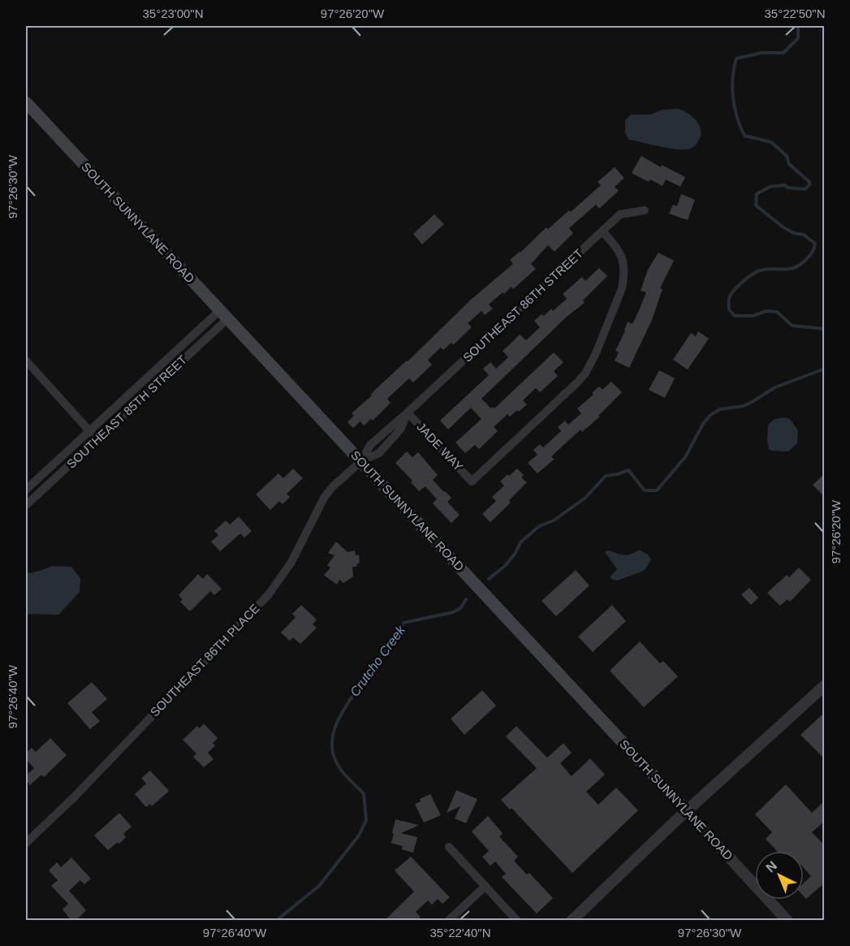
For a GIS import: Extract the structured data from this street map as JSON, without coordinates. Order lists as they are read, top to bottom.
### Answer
{
  "streets": {
    "main road": ["SOUTH SUNNYLANE ROAD"],
    "street": [
      "SOUTHEAST 86TH STREET",
      "SOUTHEAST 85TH STREET",
      "JADE WAY",
      "SOUTHEAST 86TH PLACE"
    ]
  },
  "crossings": [
    ["SOUTH SUNNYLANE ROAD", "SOUTHEAST 86TH STREET"],
    ["SOUTH SUNNYLANE ROAD", "SOUTHEAST 85TH STREET"],
    ["SOUTH SUNNYLANE ROAD", "SOUTHEAST 86TH PLACE"],
    ["SOUTHEAST 86TH STREET", "JADE WAY"],
    ["SOUTHEAST 86TH STREET", "SOUTHEAST 86TH PLACE"]
  ],
  "water": ["Crutcho Creek"],
  "north": "top left",
  "coordinates": [
    "35°23'00\"N",
    "97°26'20\"W",
    "35°22'50\"N",
    "97°26'30\"W",
    "97°26'40\"W",
    "35°22'40\"N"
  ]
}
